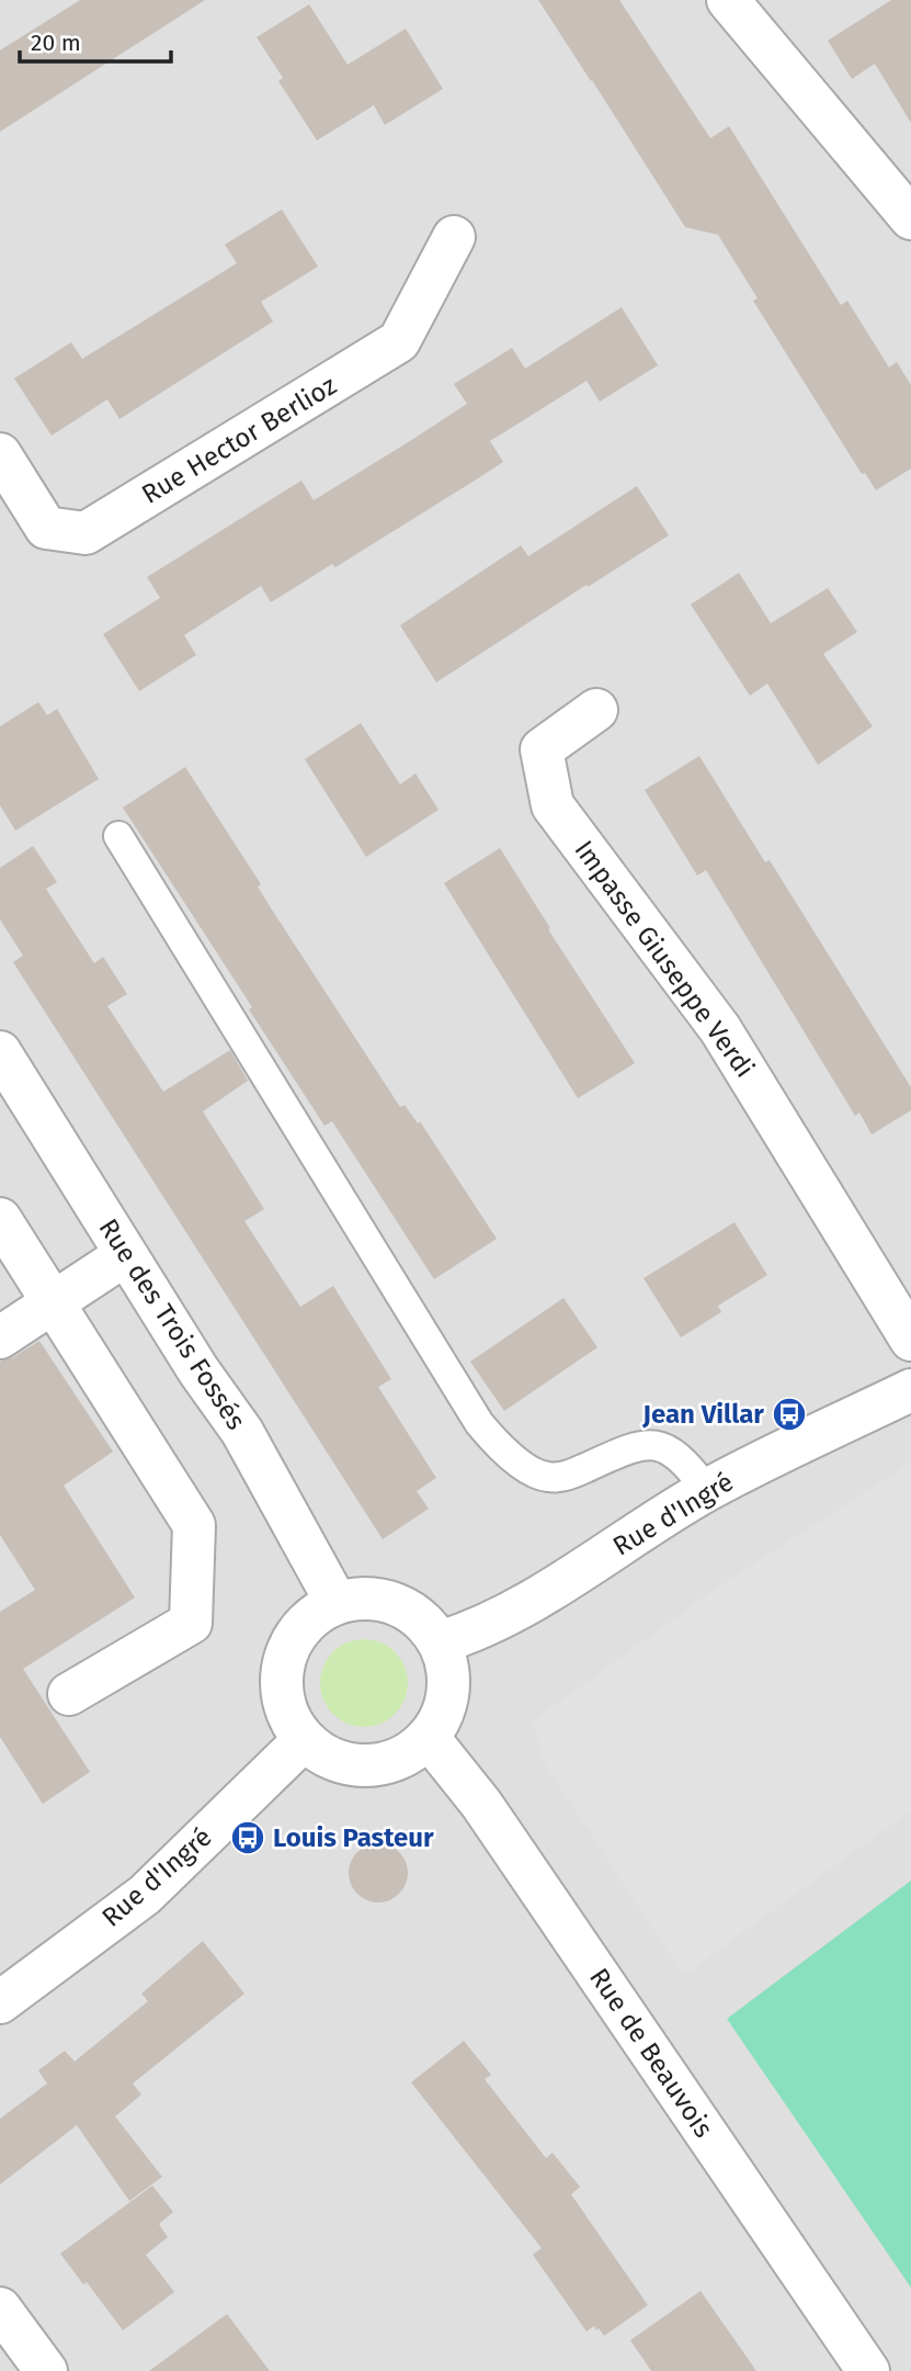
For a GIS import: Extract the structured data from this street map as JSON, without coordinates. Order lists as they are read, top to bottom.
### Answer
{
  "streets": {
    "street": [
      "Rue Hector Berlioz",
      "Impasse Giuseppe Verdi",
      "Rue des Trois Fossés",
      "Rue d'Ingré",
      "Rue de Beauvois"
    ]
  },
  "crossings": [
    ["Rue des Trois Fossés", "Rue d'Ingré"],
    ["Rue des Trois Fossés", "Rue de Beauvois"],
    ["Rue d'Ingré", "Rue de Beauvois"]
  ],
  "places": {
    "bus stop": ["Jean Villar", "Louis Pasteur"]
  },
  "scale_bar": "20 m"
}
